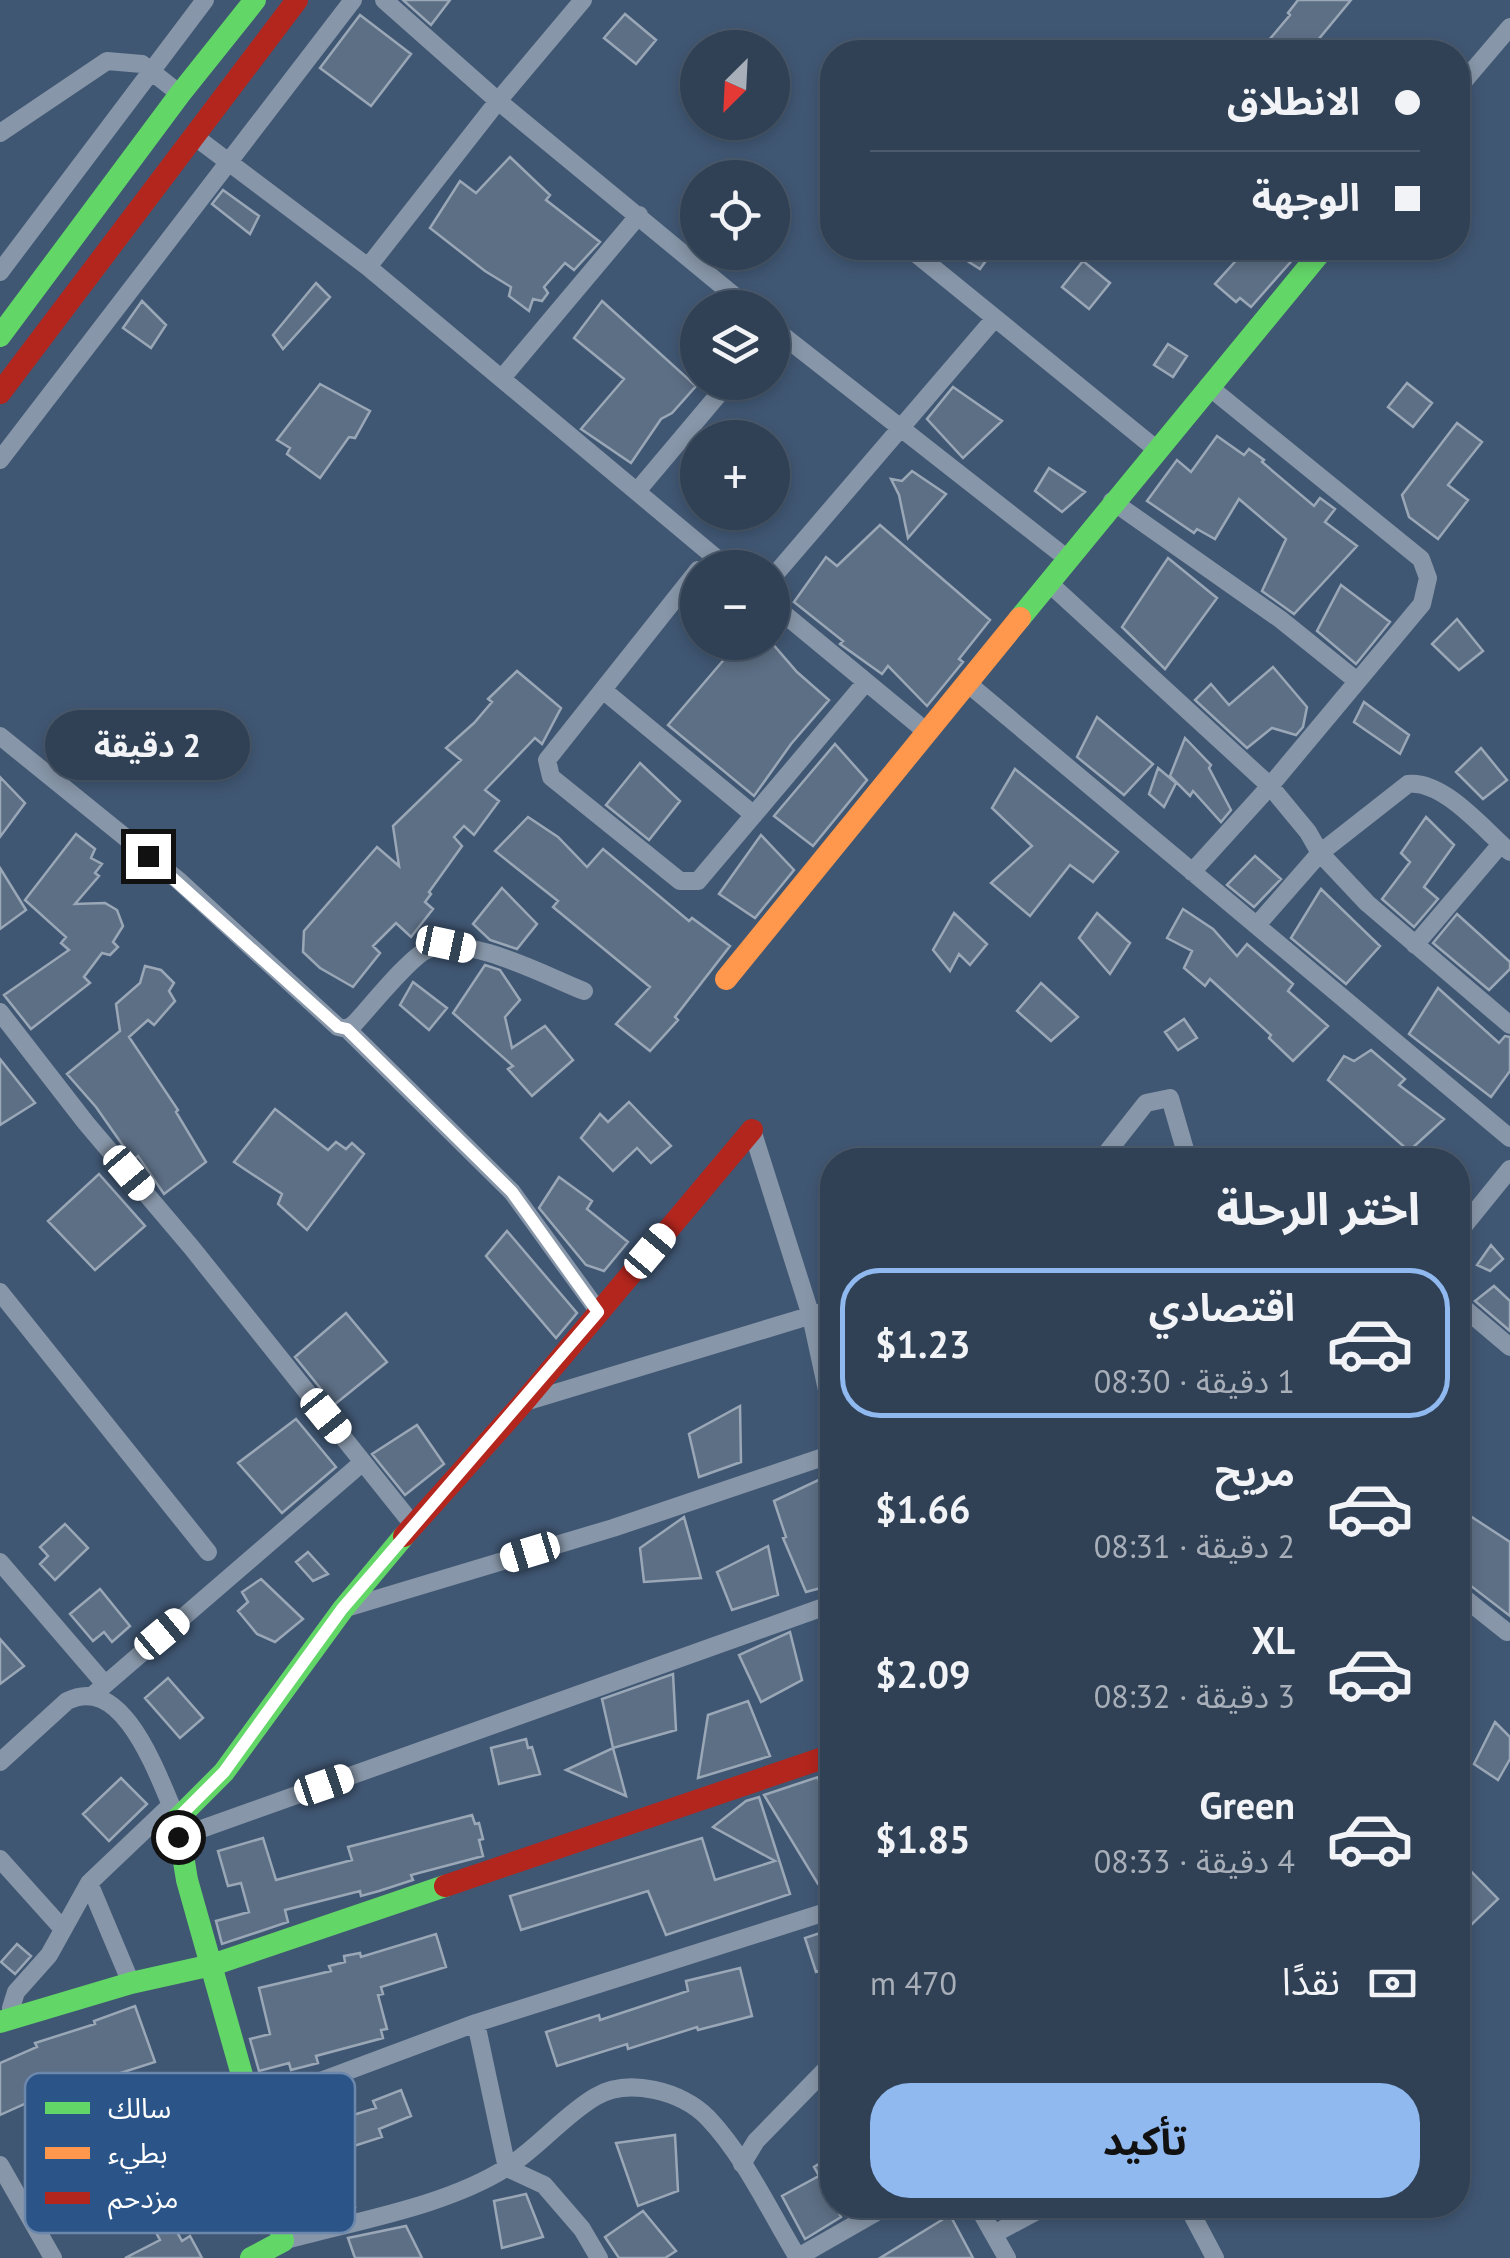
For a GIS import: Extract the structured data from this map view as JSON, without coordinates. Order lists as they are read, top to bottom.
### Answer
{
  "legend": ["سالك", "بطيء", "مزدحم"],
  "north": "bottom left",
  "page": {
    "map_buttons": ["+", "−"],
    "banner": ["الانطلاق", "الوجهة"],
    "bubble": "2 دقيقة",
    "heading": "اختر الرحلة",
    "list": [
      {
        "name": "اقتصادي",
        "note": "1 دقيقة · 08:30",
        "value": "$1.23"
      },
      {
        "name": "مريح",
        "note": "2 دقيقة · 08:31",
        "value": "$1.66"
      },
      {
        "name": "XL",
        "note": "3 دقيقة · 08:32",
        "value": "$2.09"
      },
      {
        "name": "Green",
        "note": "4 دقيقة · 08:33",
        "value": "$1.85"
      }
    ],
    "pay": ["نقدًا", "470 m"],
    "buttons": "تأكيد"
  }
}
